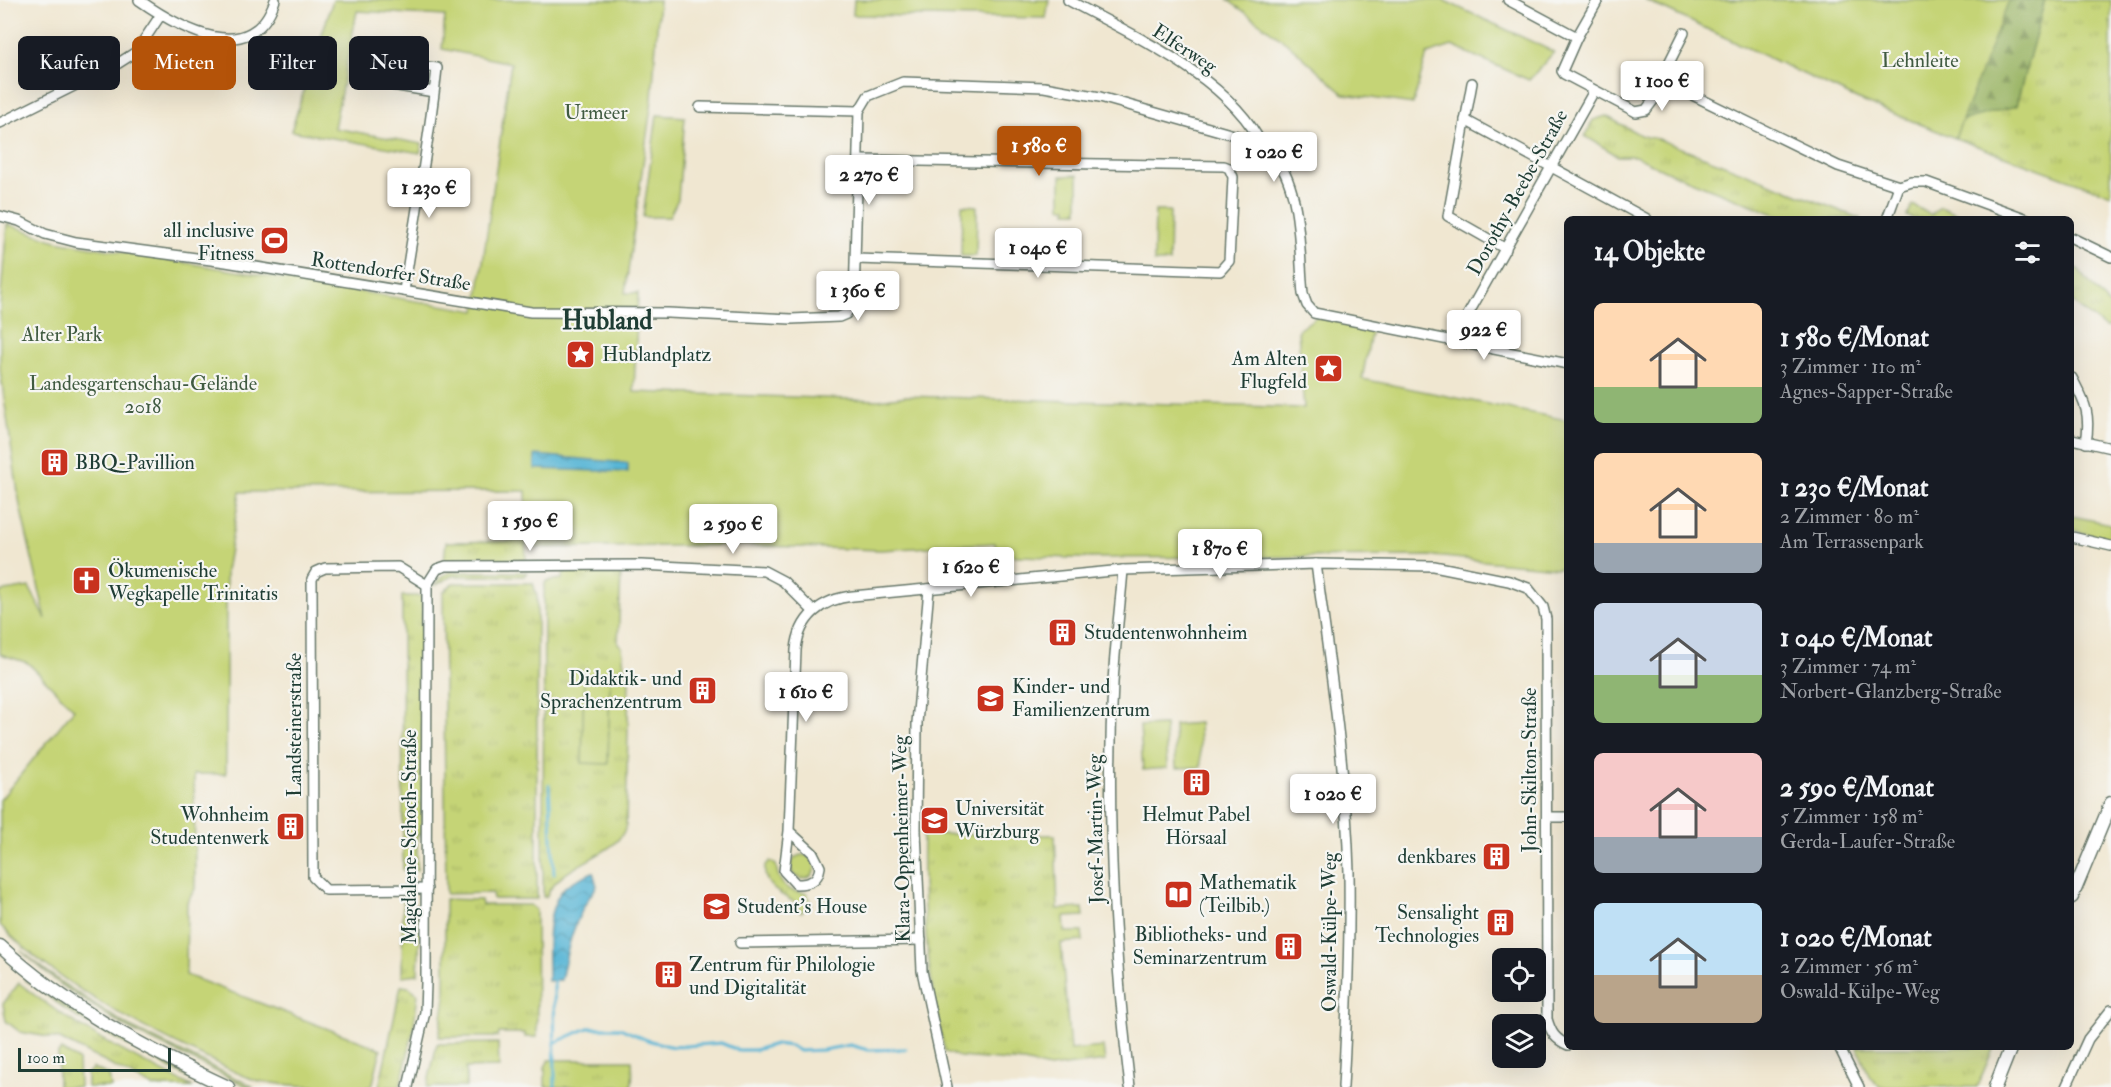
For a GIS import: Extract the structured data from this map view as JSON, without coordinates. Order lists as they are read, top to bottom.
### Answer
{
  "streets": {
    "street": [
      "Elferweg",
      "Dorothy-Beebe-Straße",
      "Rottendorfer Straße",
      "Landsteinerstraße",
      "John-Skilton-Straße",
      "Josef-Martin-Weg",
      "Magdalene-Schoch-Straße",
      "Klara-Oppenheimer-Weg",
      "Oswald-Külpe-Weg"
    ]
  },
  "crossings": [
    ["Landsteinerstraße", "Magdalene-Schoch-Straße"],
    ["John-Skilton-Straße", "Josef-Martin-Weg"],
    ["John-Skilton-Straße", "Klara-Oppenheimer-Weg"],
    ["John-Skilton-Straße", "Oswald-Külpe-Weg"]
  ],
  "districts": ["Hubland"],
  "parks": [
    "Lehnleite",
    "Urmeer",
    "Alter Park",
    "Landesgartenschau-Gelände 2018"
  ],
  "places": {
    "sports": ["all inclusive Fitness"],
    "place": ["Hublandplatz", "Am Alten Flugfeld"],
    "building": [
      "BBQ-Pavillion",
      "Studentenwohnheim",
      "Didaktik- und Sprachenzentrum",
      "Helmut Pabel Hörsaal",
      "Wohnheim Studentenwerk",
      "denkbares",
      "Sensalight Technologies",
      "Bibliotheks- und Seminarzentrum",
      "Zentrum für Philologie und Digitalität"
    ],
    "church": ["Ökumenische Wegkapelle Trinitatis"],
    "school or university": ["Kinder- und Familienzentrum", "Universität Würzburg", "Student's House"],
    "library": ["Mathematik (Teilbib.)"]
  },
  "scale_bar": "100 m",
  "page": {
    "chip": [
      "Kaufen",
      "Mieten",
      "Filter",
      "Neu"
    ],
    "price": [
      "1 100 €",
      "1 580 €",
      "1 020 €",
      "2 270 €",
      "1 230 €",
      "1 040 €",
      "1 360 €",
      "922 €",
      "1 590 €",
      "2 590 €",
      "1 870 €",
      "1 620 €",
      "1 610 €",
      "1 020 €"
    ],
    "heading": "14 Objekte",
    "list": [
      {
        "name": "1 580 €/Monat",
        "note": "3 Zimmer · 110 m² · Agnes-Sapper-Straße"
      },
      {
        "name": "1 230 €/Monat",
        "note": "2 Zimmer · 80 m² · Am Terrassenpark"
      },
      {
        "name": "1 040 €/Monat",
        "note": "3 Zimmer · 74 m² · Norbert-Glanzberg-Straße"
      },
      {
        "name": "2 590 €/Monat",
        "note": "5 Zimmer · 158 m² · Gerda-Laufer-Straße"
      },
      {
        "name": "1 020 €/Monat",
        "note": "2 Zimmer · 56 m² · Oswald-Külpe-Weg"
      }
    ],
    "scale": "100 m"
  }
}
